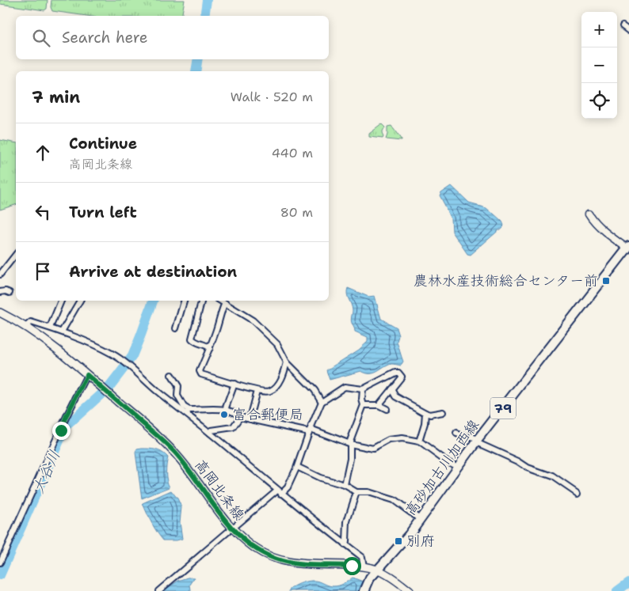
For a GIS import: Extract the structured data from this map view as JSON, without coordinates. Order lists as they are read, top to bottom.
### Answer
{
  "streets": {
    "main road": ["79", "高砂加古川加西線", "高岡北条線"]
  },
  "crossings": [
    ["高砂加古川加西線", "高岡北条線"]
  ],
  "water": ["大谷川"],
  "places": {
    "transit": ["農林水産技術総合センター前", "別府"],
    "other": ["富合郵便局"]
  },
  "page": {
    "map_buttons": ["+", "−"],
    "search": "Search here",
    "heading": ["7 min", "Walk · 520 m"],
    "list": [
      ["Continue", "高岡北条線", "440 m"],
      ["Turn left", "80 m"],
      "Arrive at destination"
    ]
  }
}
